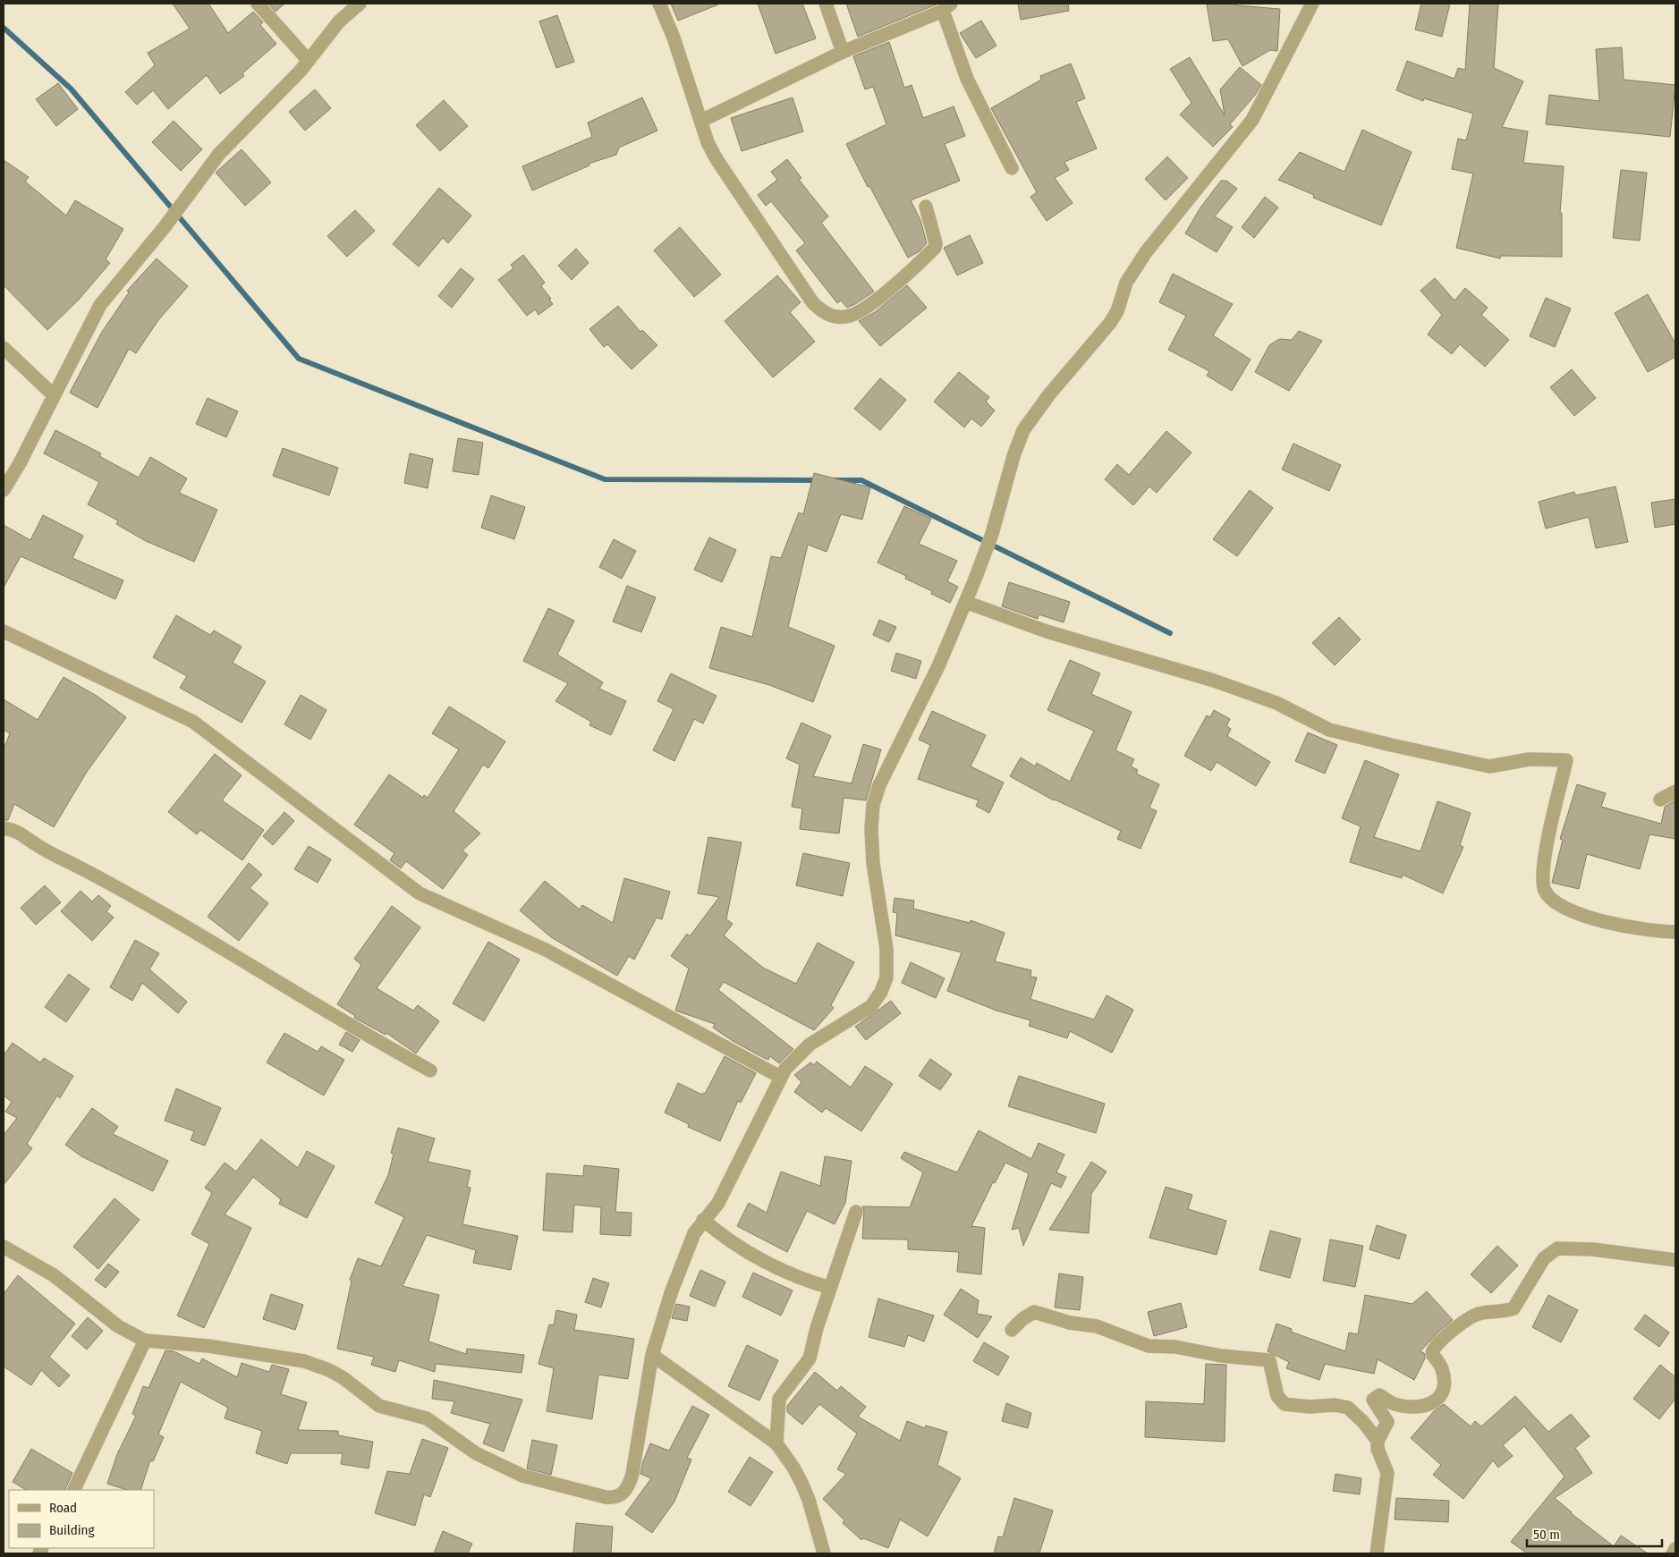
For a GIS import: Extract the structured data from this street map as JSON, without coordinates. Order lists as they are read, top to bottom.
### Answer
{
  "legend": ["Road", "Building"],
  "scale_bar": "50 m"
}
